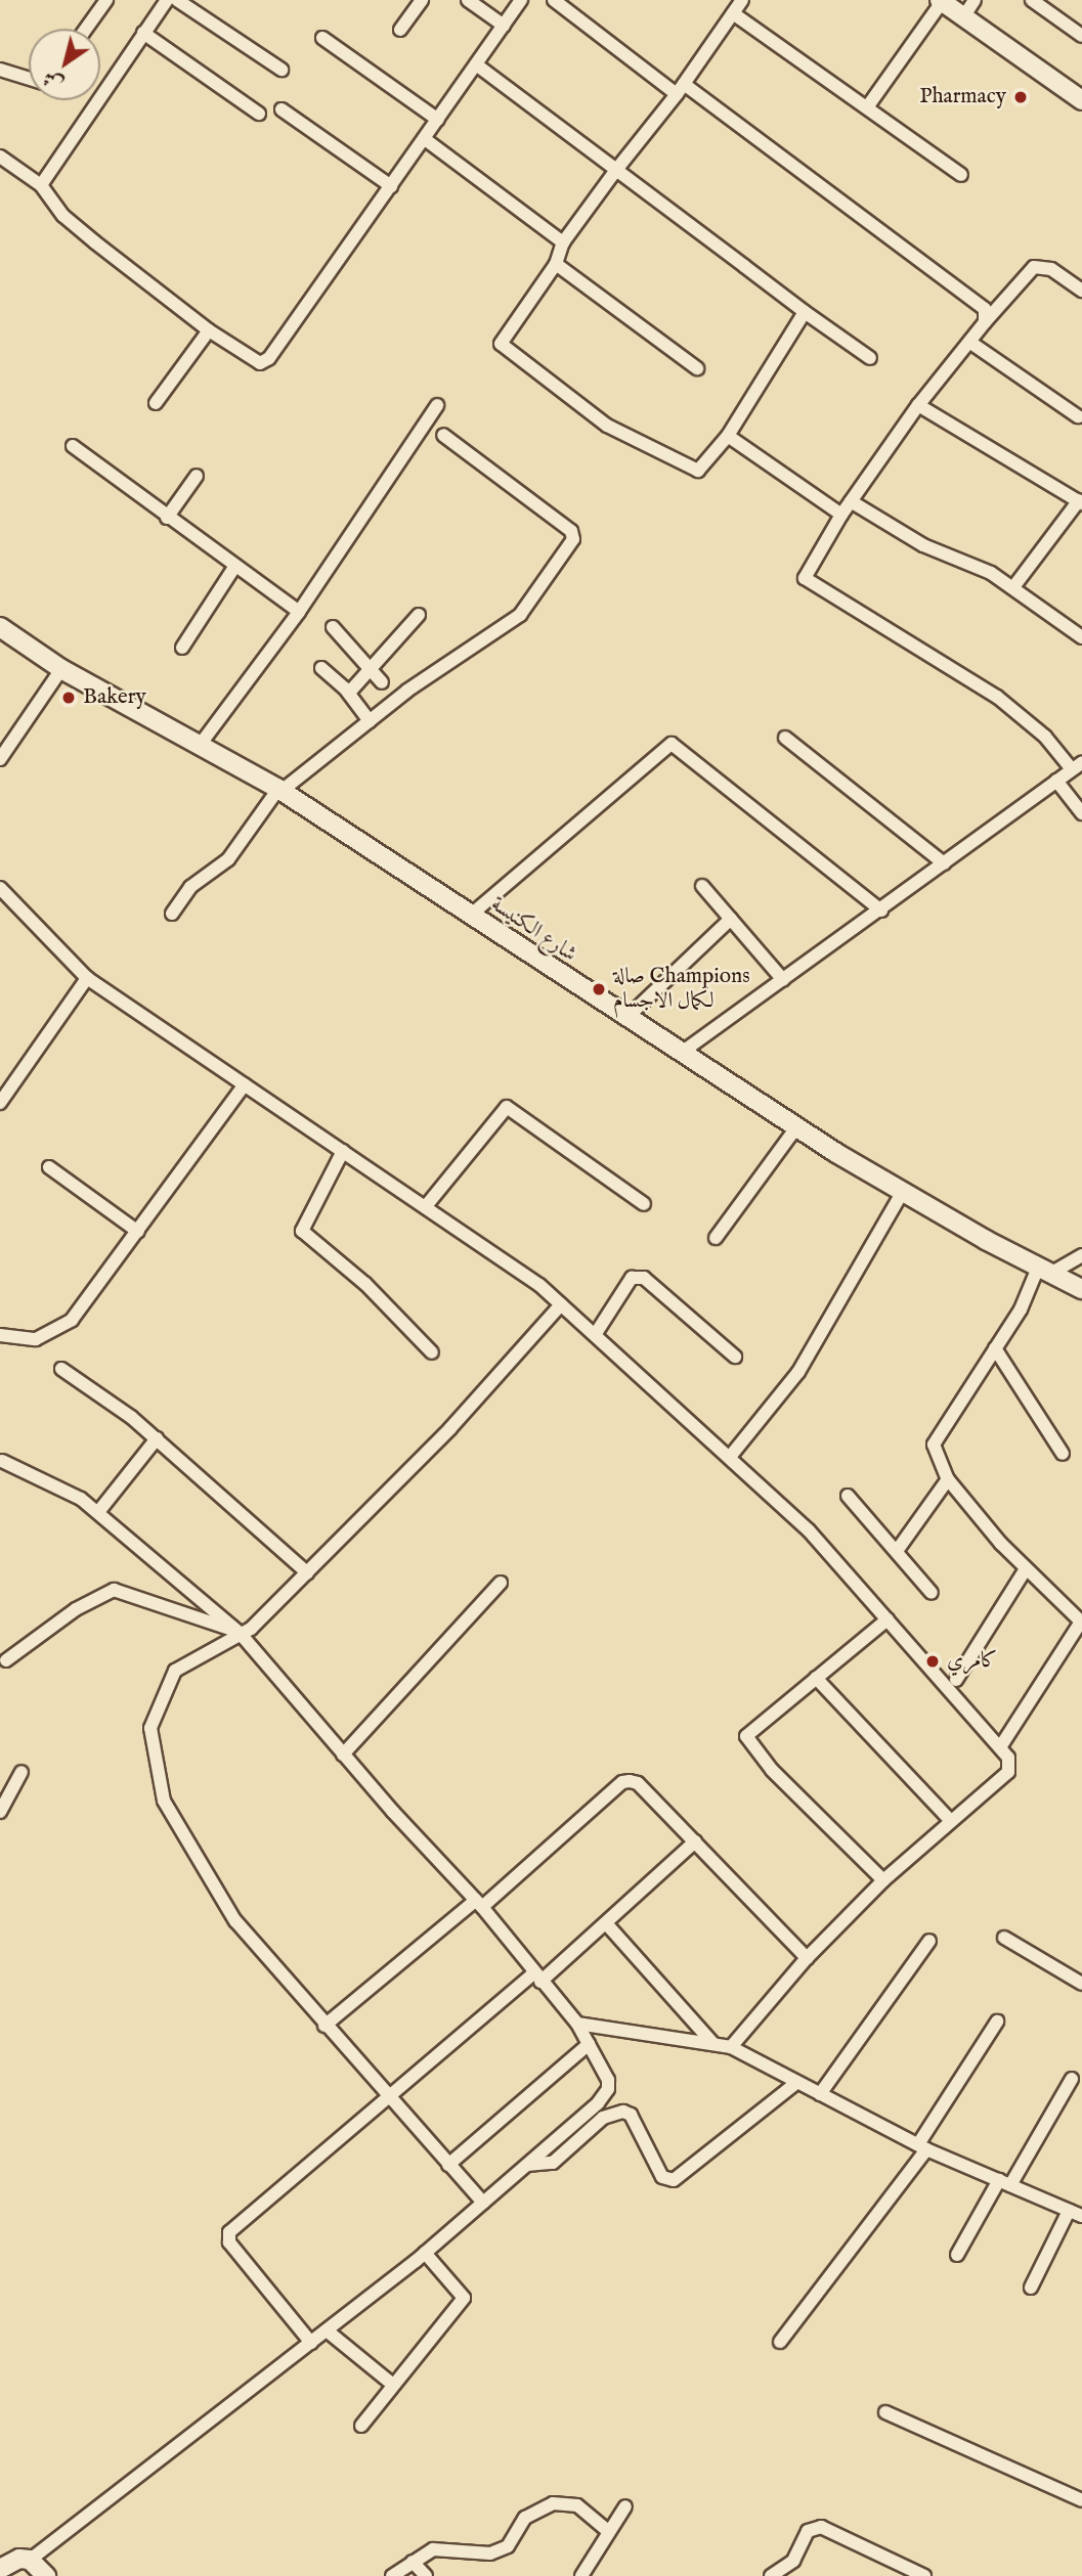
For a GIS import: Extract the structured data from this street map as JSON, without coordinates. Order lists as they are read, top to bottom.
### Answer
{
  "streets": {
    "main road": ["شارع الكنيسة"]
  },
  "places": [
    "Pharmacy",
    "Bakery",
    "صالة Champions لكمال الاجسام",
    "كامري"
  ],
  "north": "bottom left"
}
